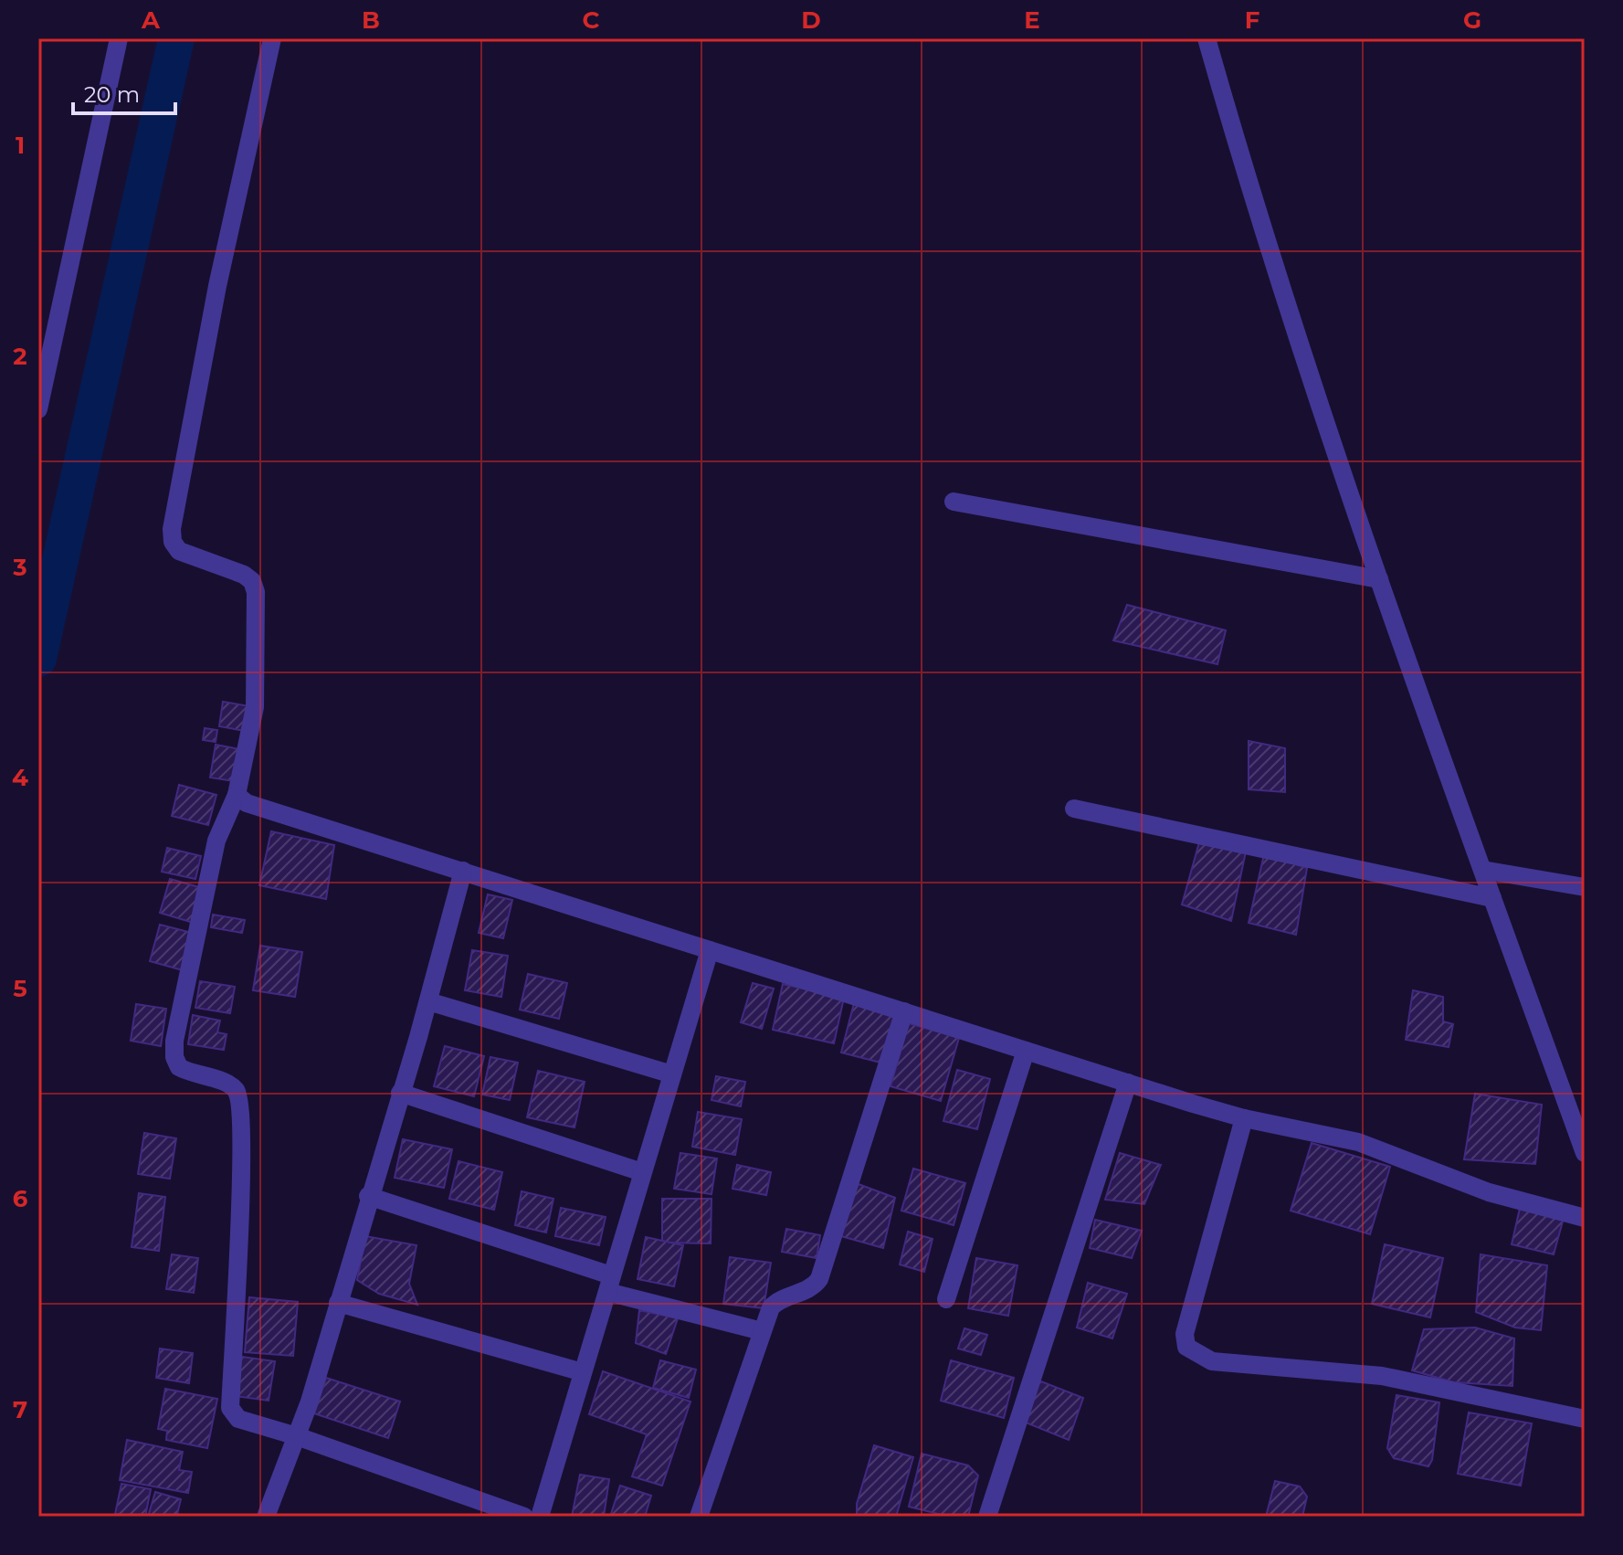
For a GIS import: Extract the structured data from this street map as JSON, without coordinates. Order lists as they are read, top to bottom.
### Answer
{
  "scale_bar": "20 m",
  "grid": {
    "columns": [
      "A",
      "B",
      "C",
      "D",
      "E",
      "F",
      "G"
    ],
    "rows": [
      "1",
      "2",
      "3",
      "4",
      "5",
      "6",
      "7"
    ]
  }
}
